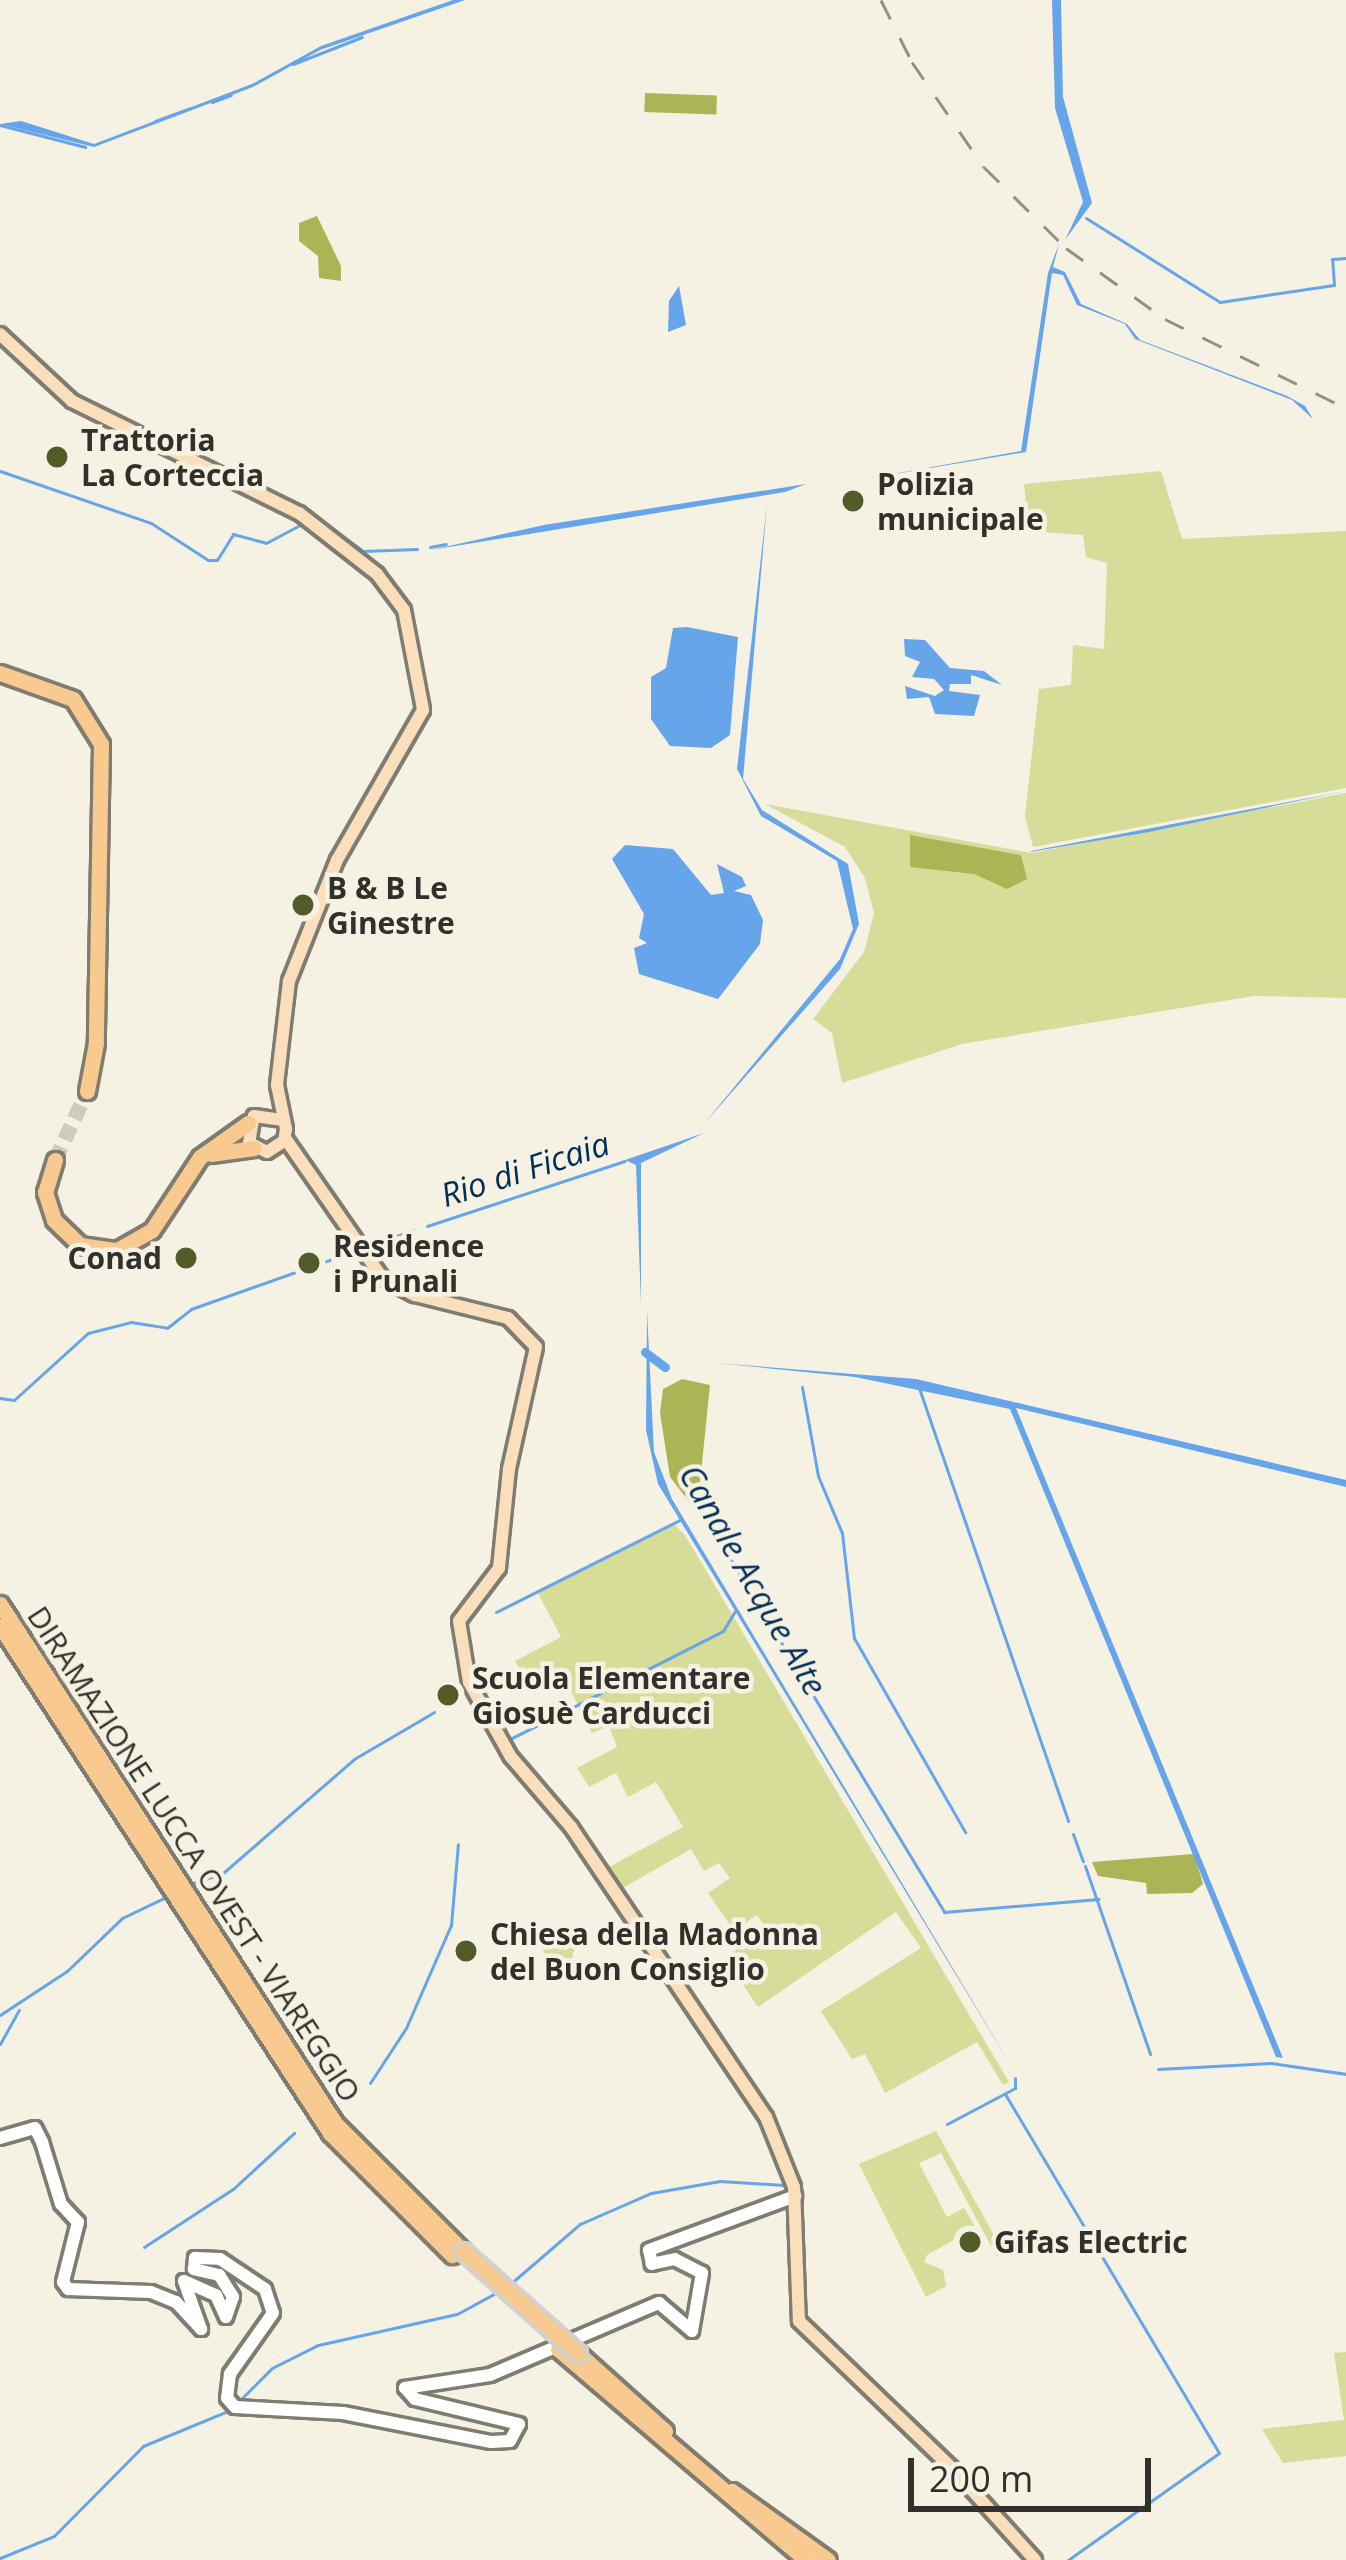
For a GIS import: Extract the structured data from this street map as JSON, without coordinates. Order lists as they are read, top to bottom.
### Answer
{
  "streets": {
    "highway": ["DIRAMAZIONE LUCCA OVEST - VIAREGGIO"]
  },
  "water": ["Rio di Ficaia", "Canale Acque Alte"],
  "places": [
    "Trattoria La Corteccia",
    "Polizia municipale",
    "B & B Le Ginestre",
    "Conad",
    "Residence i Prunali",
    "Scuola Elementare Giosuè Carducci",
    "Chiesa della Madonna del Buon Consiglio",
    "Gifas Electric"
  ],
  "scale_bar": "200 m"
}
